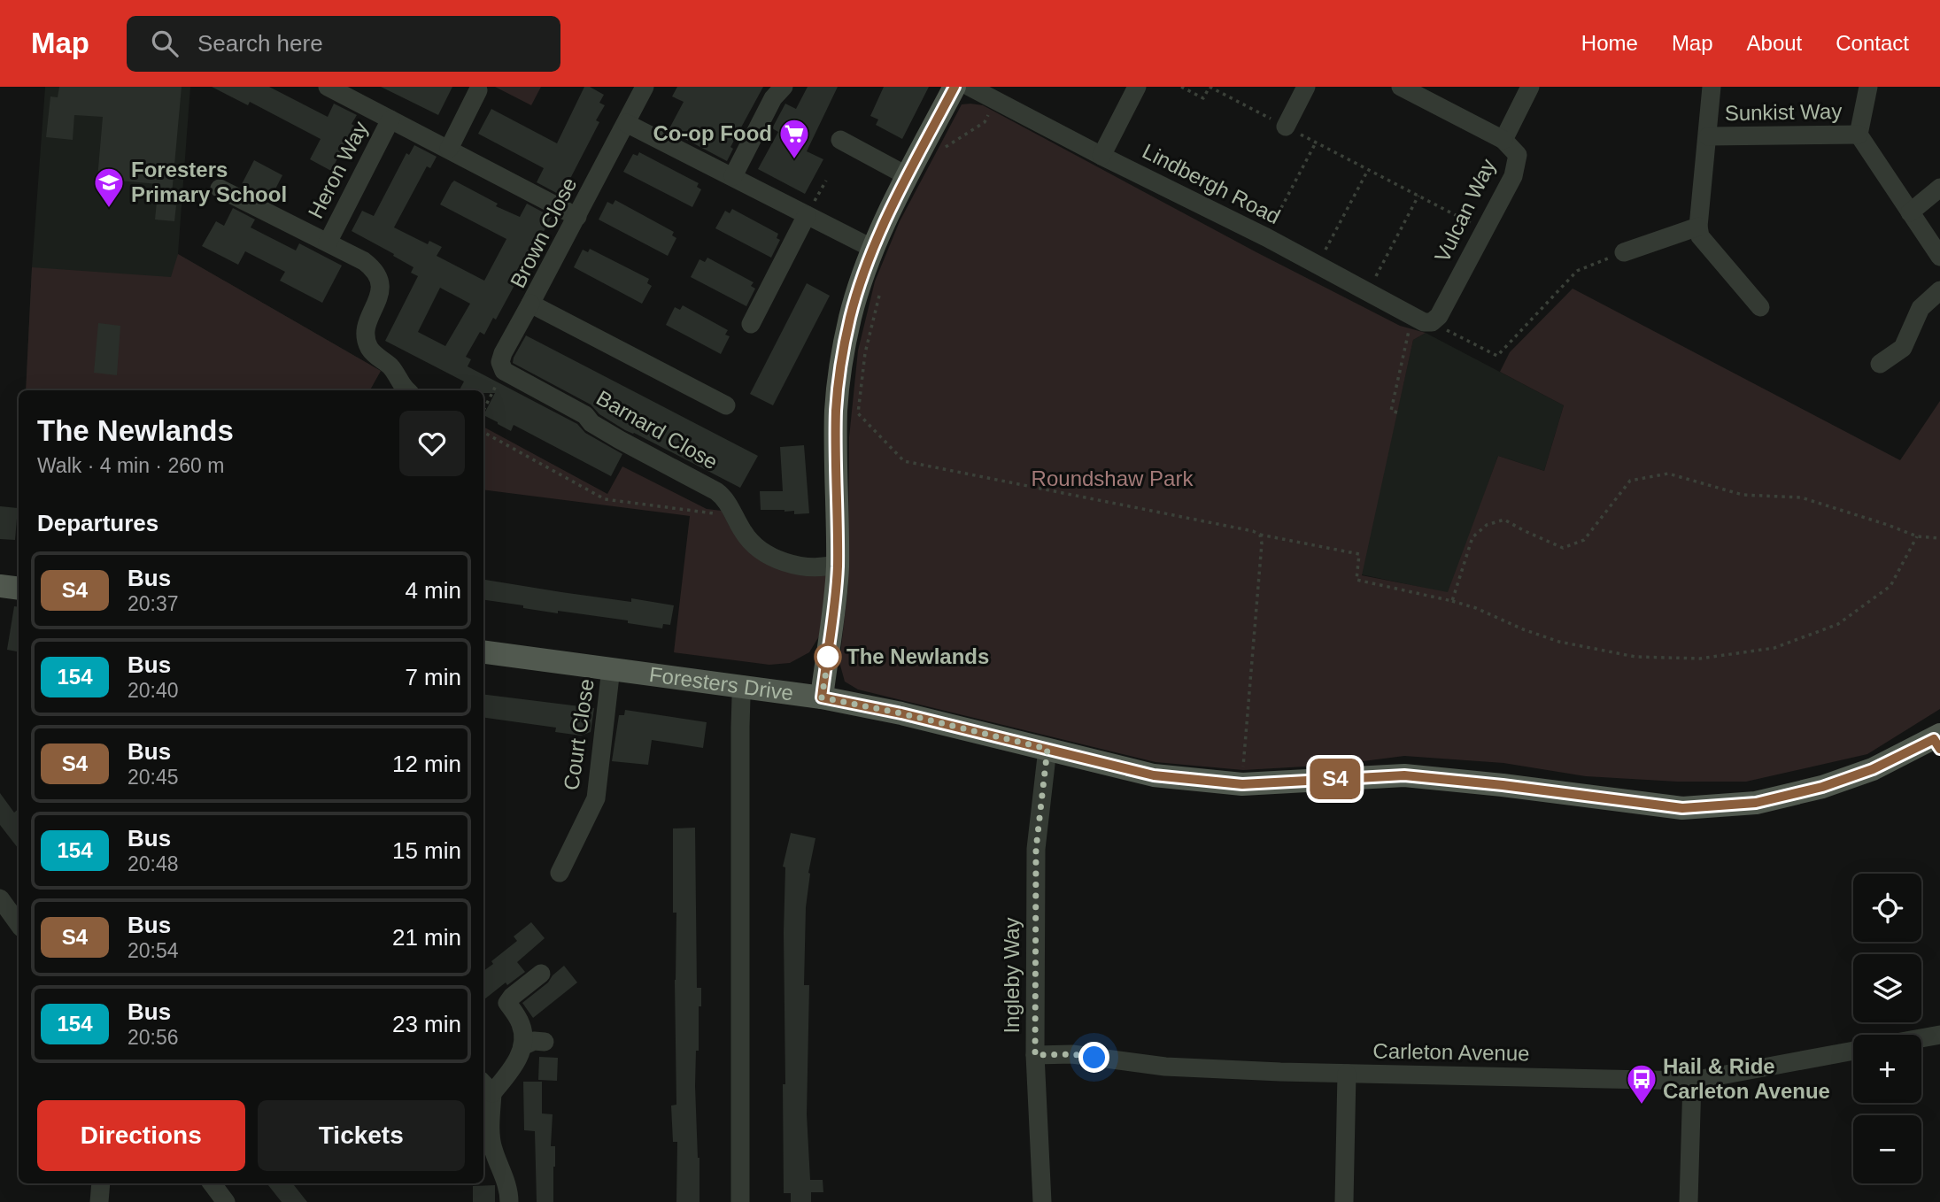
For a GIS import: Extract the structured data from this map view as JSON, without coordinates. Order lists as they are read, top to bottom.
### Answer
{
  "streets": {
    "main road": ["Foresters Drive"],
    "street": [
      "Sunkist Way",
      "Heron Way",
      "Lindbergh Road",
      "Vulcan Way",
      "Brown Close",
      "Barnard Close",
      "Court Close",
      "Ingleby Way",
      "Carleton Avenue"
    ]
  },
  "crossings": [
    ["Lindbergh Road", "Vulcan Way"],
    ["Foresters Drive", "Court Close"],
    ["Foresters Drive", "Ingleby Way"],
    ["Ingleby Way", "Carleton Avenue"]
  ],
  "parks": ["Roundshaw Park"],
  "places": {
    "supermarket": ["Co-op Food"],
    "school or university": ["Foresters Primary School"],
    "other": ["The Newlands"],
    "bus stop": ["Hail & Ride Carleton Avenue"]
  },
  "lines": ["bus line S4"],
  "page": {
    "header": "Map",
    "search": "Search here",
    "nav": [
      "Home",
      "Map",
      "About",
      "Contact"
    ],
    "on_map": "S4",
    "heading": [
      ["The Newlands", "Walk · 4 min · 260 m"],
      "Departures"
    ],
    "list": [
      {
        "mark": "S4",
        "name": "Bus",
        "note": "20:37",
        "value": "4 min"
      },
      {
        "mark": "154",
        "name": "Bus",
        "note": "20:40",
        "value": "7 min"
      },
      {
        "mark": "S4",
        "name": "Bus",
        "note": "20:45",
        "value": "12 min"
      },
      {
        "mark": "154",
        "name": "Bus",
        "note": "20:48",
        "value": "15 min"
      },
      {
        "mark": "S4",
        "name": "Bus",
        "note": "20:54",
        "value": "21 min"
      },
      {
        "mark": "154",
        "name": "Bus",
        "note": "20:56",
        "value": "23 min"
      }
    ],
    "map_buttons": ["+", "−"],
    "buttons": ["Directions", "Tickets"]
  }
}
